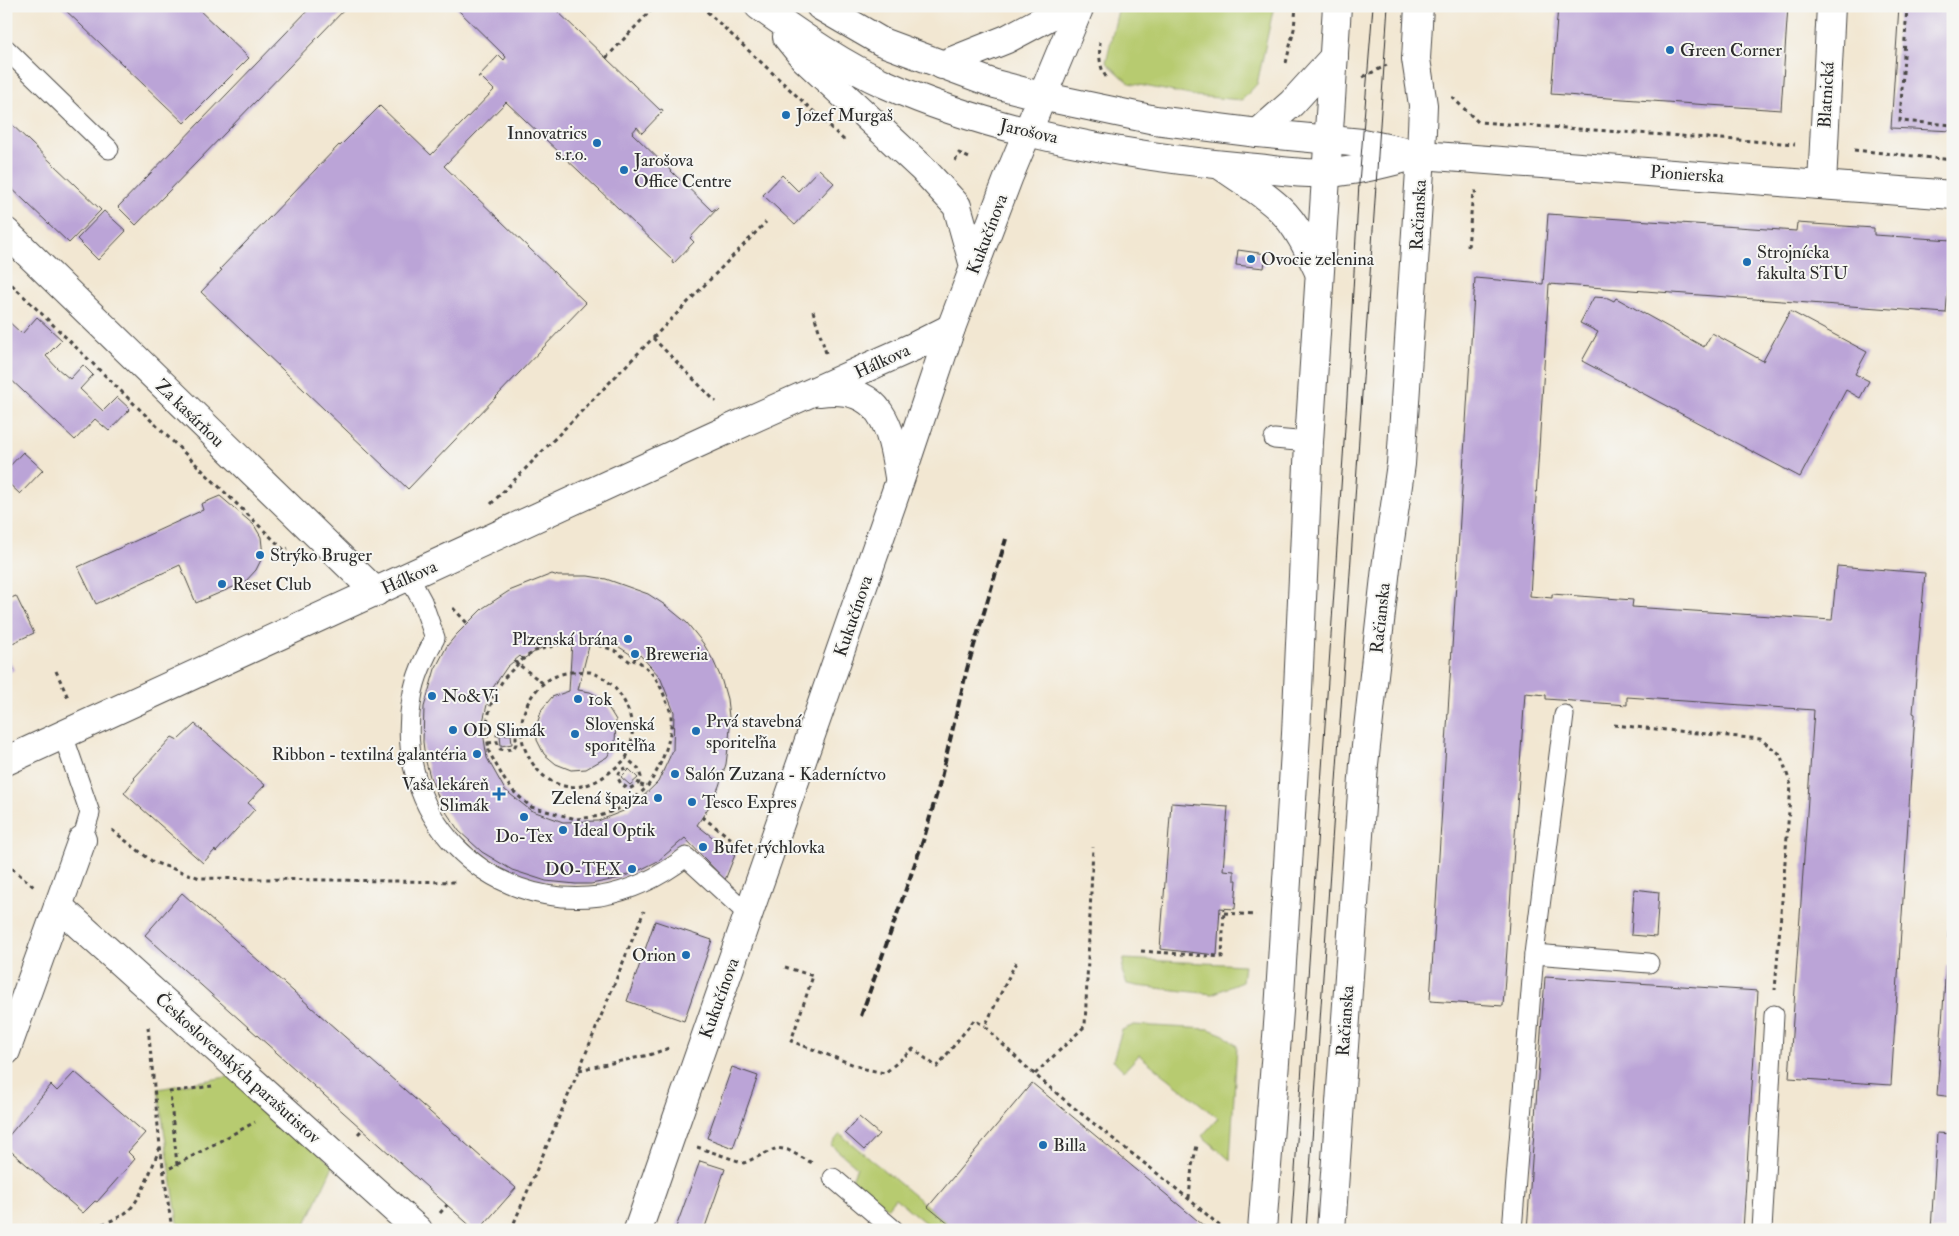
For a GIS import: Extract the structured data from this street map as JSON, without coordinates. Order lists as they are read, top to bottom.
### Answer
{
  "streets": {
    "street": [
      "Blatnická",
      "Jarošova",
      "Pionierska",
      "Račianska",
      "Kukučínova",
      "Hálkova",
      "Za kasárňou",
      "Československých parašutistov"
    ]
  },
  "crossings": [
    ["Blatnická", "Pionierska"],
    ["Jarošova", "Pionierska"],
    ["Jarošova", "Račianska"],
    ["Jarošova", "Kukučínova"],
    ["Pionierska", "Račianska"],
    ["Kukučínova", "Hálkova"],
    ["Hálkova", "Za kasárňou"]
  ],
  "places": {
    "other": [
      "Green Corner",
      "Jozef Murgaš",
      "Innovatrics s.r.o.",
      "Jarošova Office Centre",
      "Ovocie zelenina",
      "Strojnícka fakulta STU",
      "Strýko Bruger",
      "Reset Club",
      "Plzenská brána",
      "Breweria",
      "No&Vi",
      "10k",
      "OD Slimák",
      "Prvá stavebná sporiteľňa",
      "Slovenská sporiteľňa",
      "Ribbon - textilná galantéria",
      "Salón Zuzana - Kaderníctvo",
      "Zelená špajza",
      "Tesco Expres",
      "Do-Tex",
      "Ideal Optik",
      "Bufet rýchlovka",
      "DO-TEX",
      "Orion",
      "Billa"
    ],
    "health": ["Vaša lekáreň Slimák"]
  }
}
